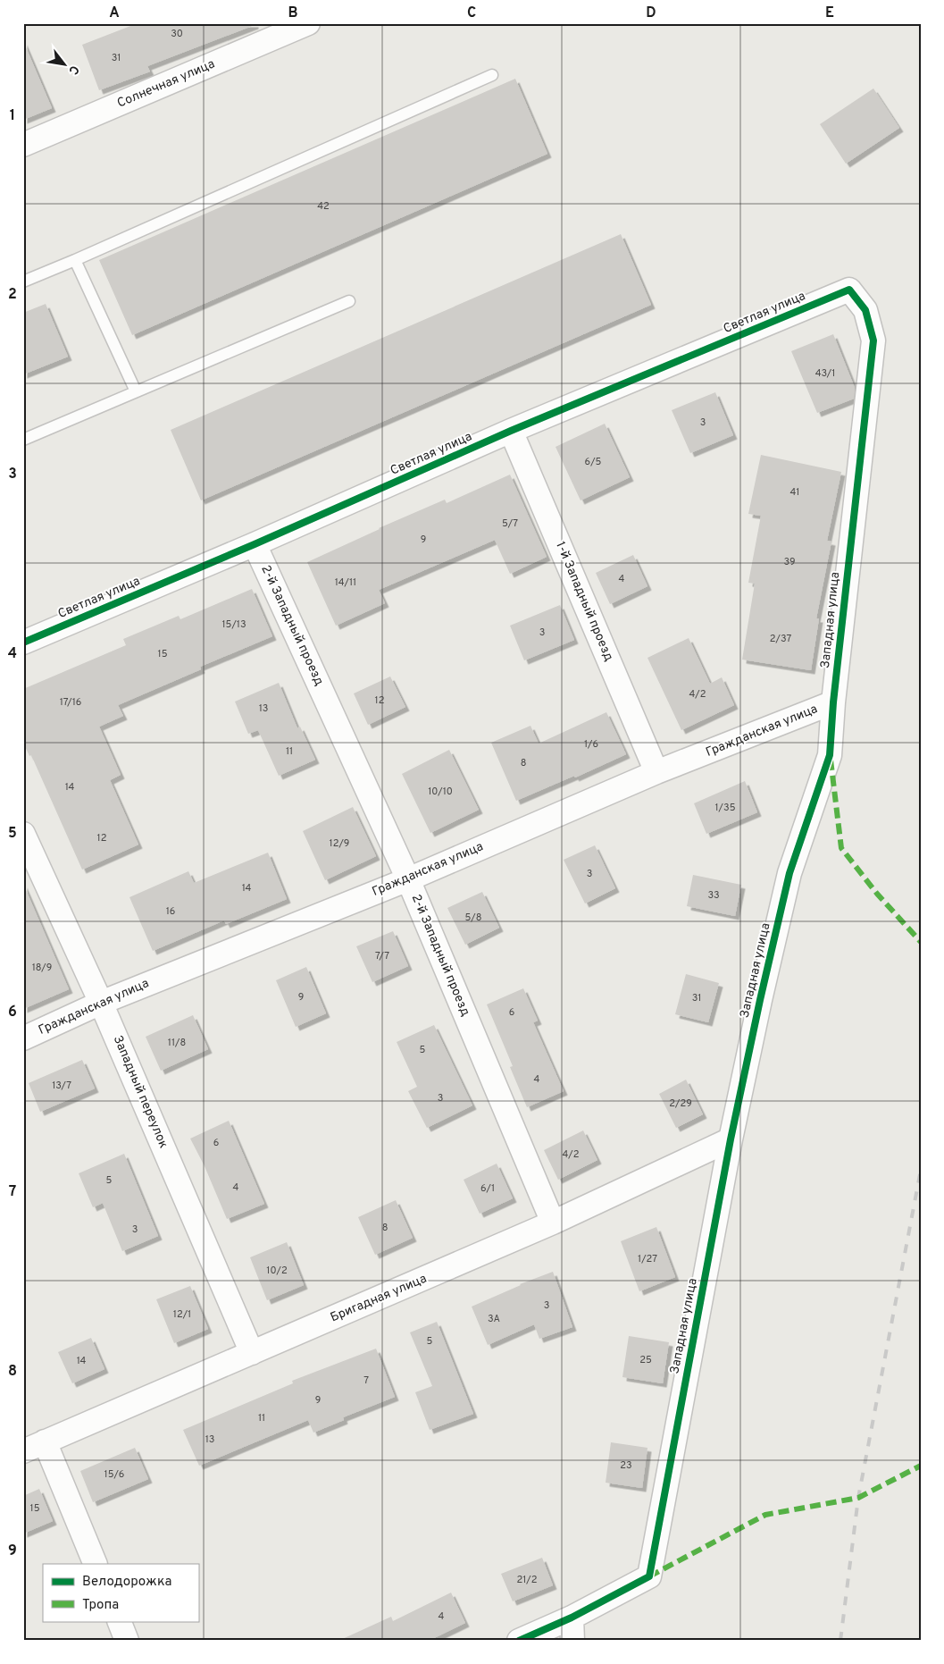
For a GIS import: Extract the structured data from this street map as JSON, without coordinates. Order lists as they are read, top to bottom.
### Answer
{
  "streets": {
    "street": [
      "Солнечная улица",
      "Светлая улица",
      "1-й Западный проезд",
      "Западная улица",
      "2-й Западный проезд",
      "Гражданская улица",
      "Западный переулок",
      "Бригадная улица"
    ]
  },
  "crossings": [
    ["Светлая улица", "1-й Западный проезд"],
    ["Светлая улица", "Западная улица"],
    ["Светлая улица", "2-й Западный проезд"],
    ["1-й Западный проезд", "Гражданская улица"],
    ["Западная улица", "Гражданская улица"],
    ["Западная улица", "Бригадная улица"],
    ["2-й Западный проезд", "Гражданская улица"],
    ["2-й Западный проезд", "Бригадная улица"],
    ["Гражданская улица", "Западный переулок"],
    ["Западный переулок", "Бригадная улица"]
  ],
  "house_numbers": [
    "30",
    "31",
    "42",
    "43/1",
    "3",
    "6/5",
    "41",
    "5/7",
    "9",
    "39",
    "4",
    "14/11",
    "15/13",
    "3",
    "2/37",
    "15",
    "4/2",
    "12",
    "17/16",
    "13",
    "1/6",
    "11",
    "8",
    "14",
    "10/10",
    "1/35",
    "12",
    "12/9",
    "3",
    "14",
    "33",
    "16",
    "5/8",
    "7/7",
    "18/9",
    "9",
    "31",
    "6",
    "11/8",
    "5",
    "4",
    "13/7",
    "3",
    "2/29",
    "6",
    "4/2",
    "5",
    "4",
    "6/1",
    "8",
    "3",
    "1/27",
    "10/2",
    "3",
    "12/1",
    "3А",
    "5",
    "25",
    "14",
    "7",
    "9",
    "11",
    "13",
    "23",
    "15/6",
    "15",
    "21/2",
    "4"
  ],
  "legend": ["Велодорожка", "Тропа"],
  "north": "bottom right",
  "grid": {
    "columns": [
      "A",
      "B",
      "C",
      "D",
      "E"
    ],
    "rows": [
      "1",
      "2",
      "3",
      "4",
      "5",
      "6",
      "7",
      "8",
      "9"
    ]
  }
}
